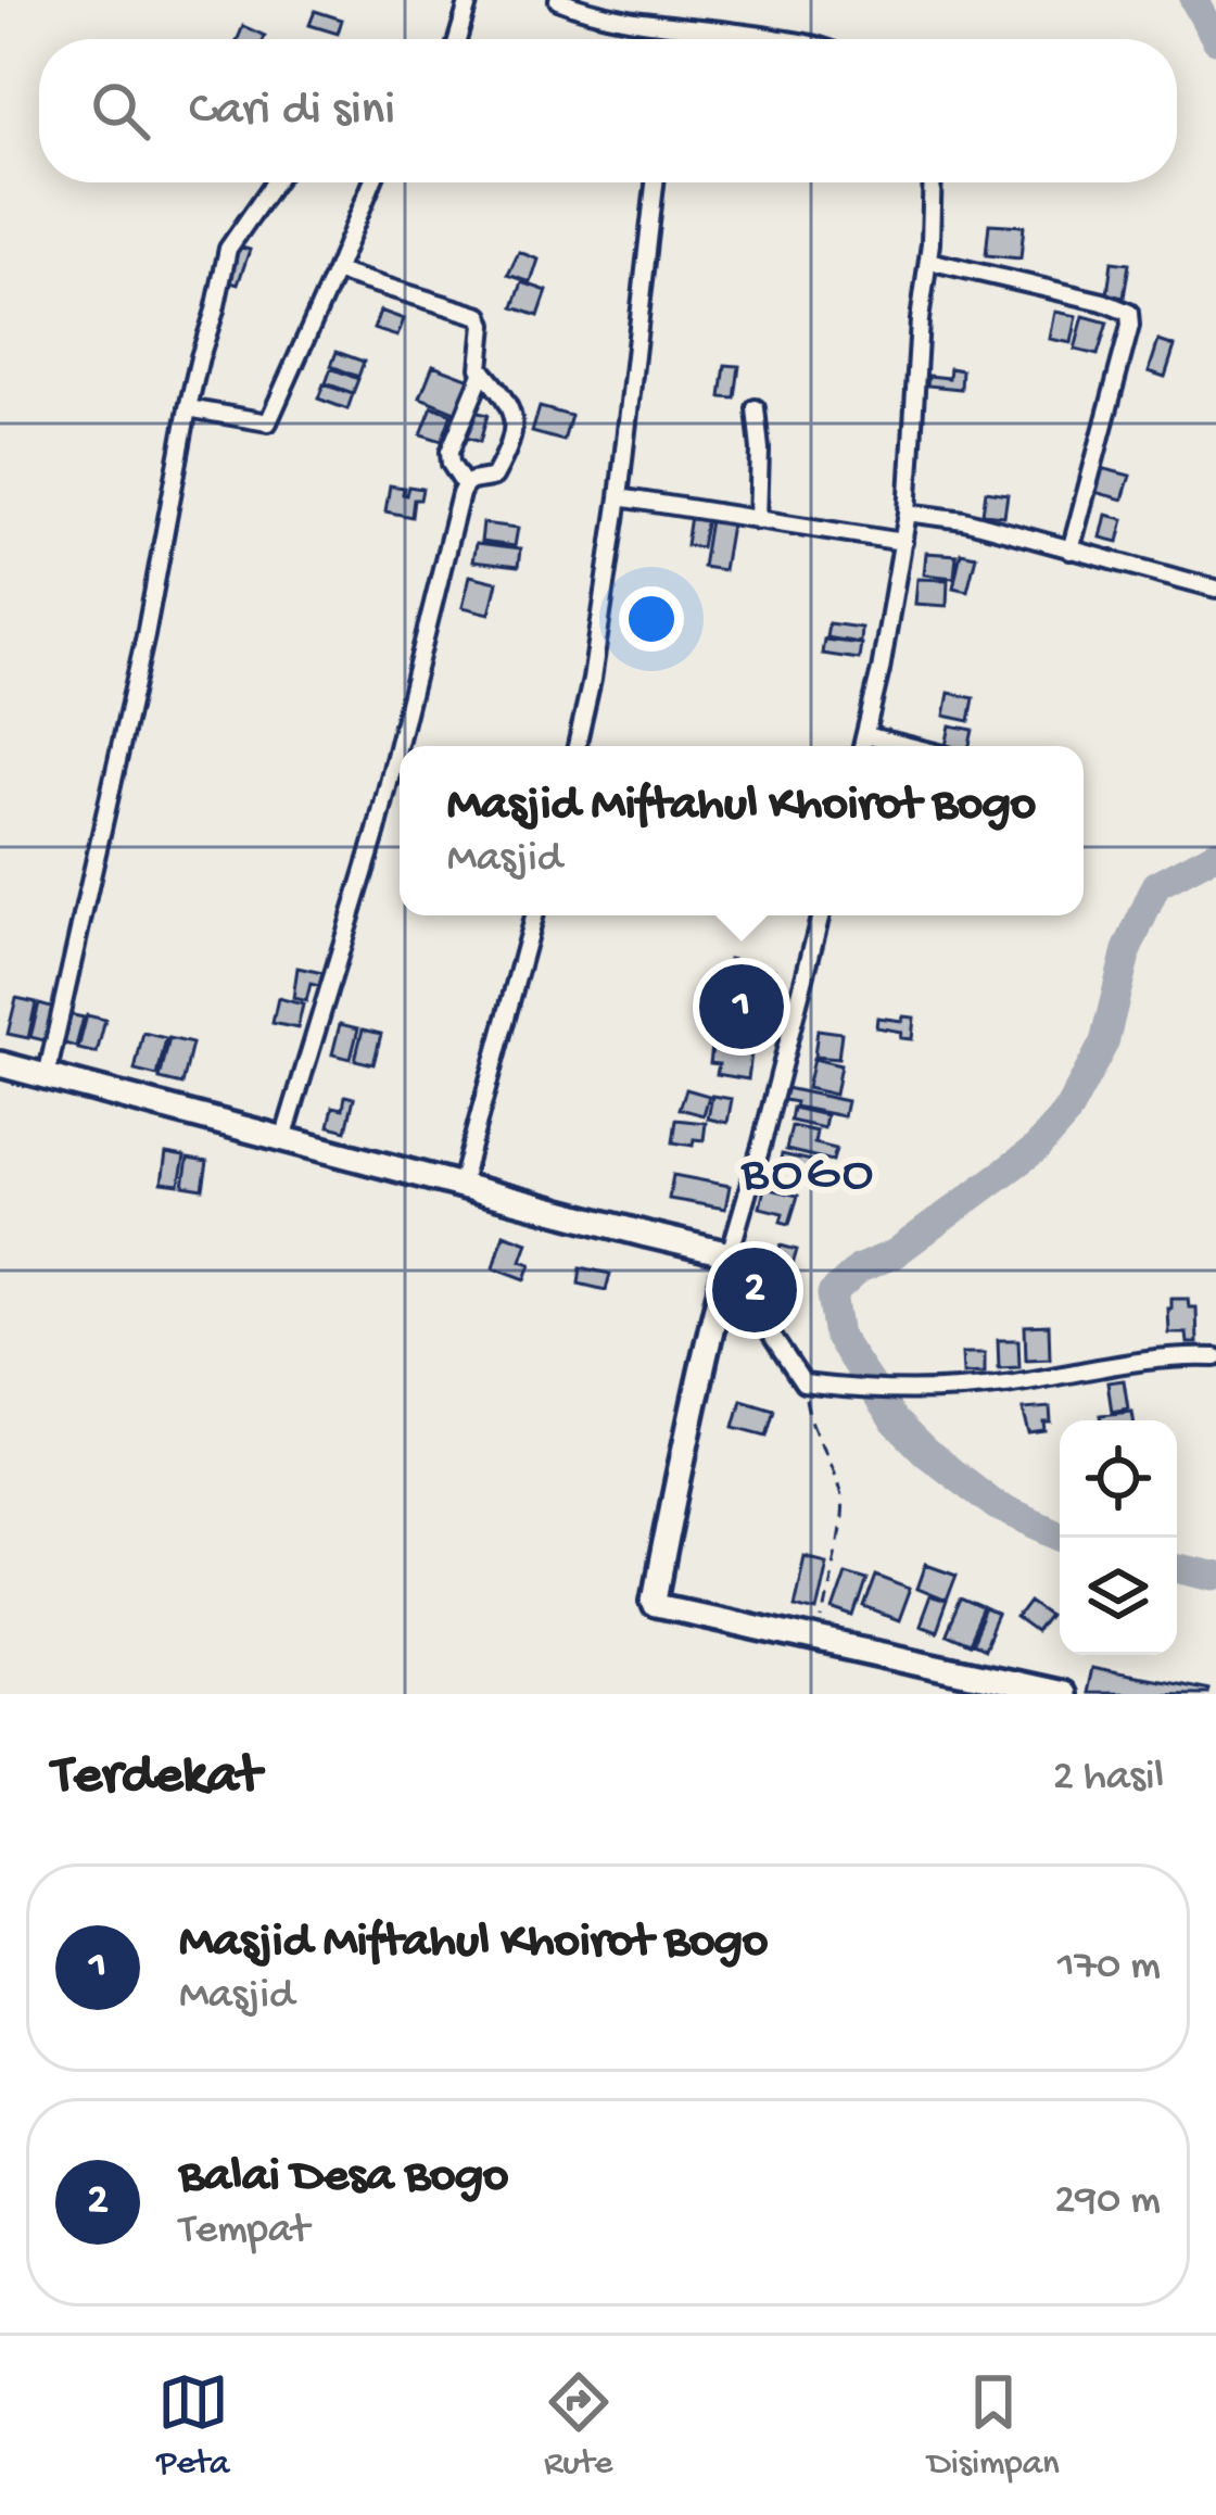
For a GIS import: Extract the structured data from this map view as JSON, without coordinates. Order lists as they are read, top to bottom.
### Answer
{
  "districts": ["BOGO"],
  "page": {
    "search": "Cari di sini",
    "popup": ["Masjid Miftahul Khoirot Bogo", "Masjid"],
    "pins": ["1", "2"],
    "heading": ["Terdekat", "2 hasil"],
    "list": [
      {
        "mark": "1",
        "name": "Masjid Miftahul Khoirot Bogo",
        "note": "Masjid",
        "value": "170 m"
      },
      {
        "mark": "2",
        "name": "Balai Desa Bogo",
        "note": "Tempat",
        "value": "290 m"
      }
    ],
    "nav": ["Peta", "Rute", "Disimpan"]
  }
}
